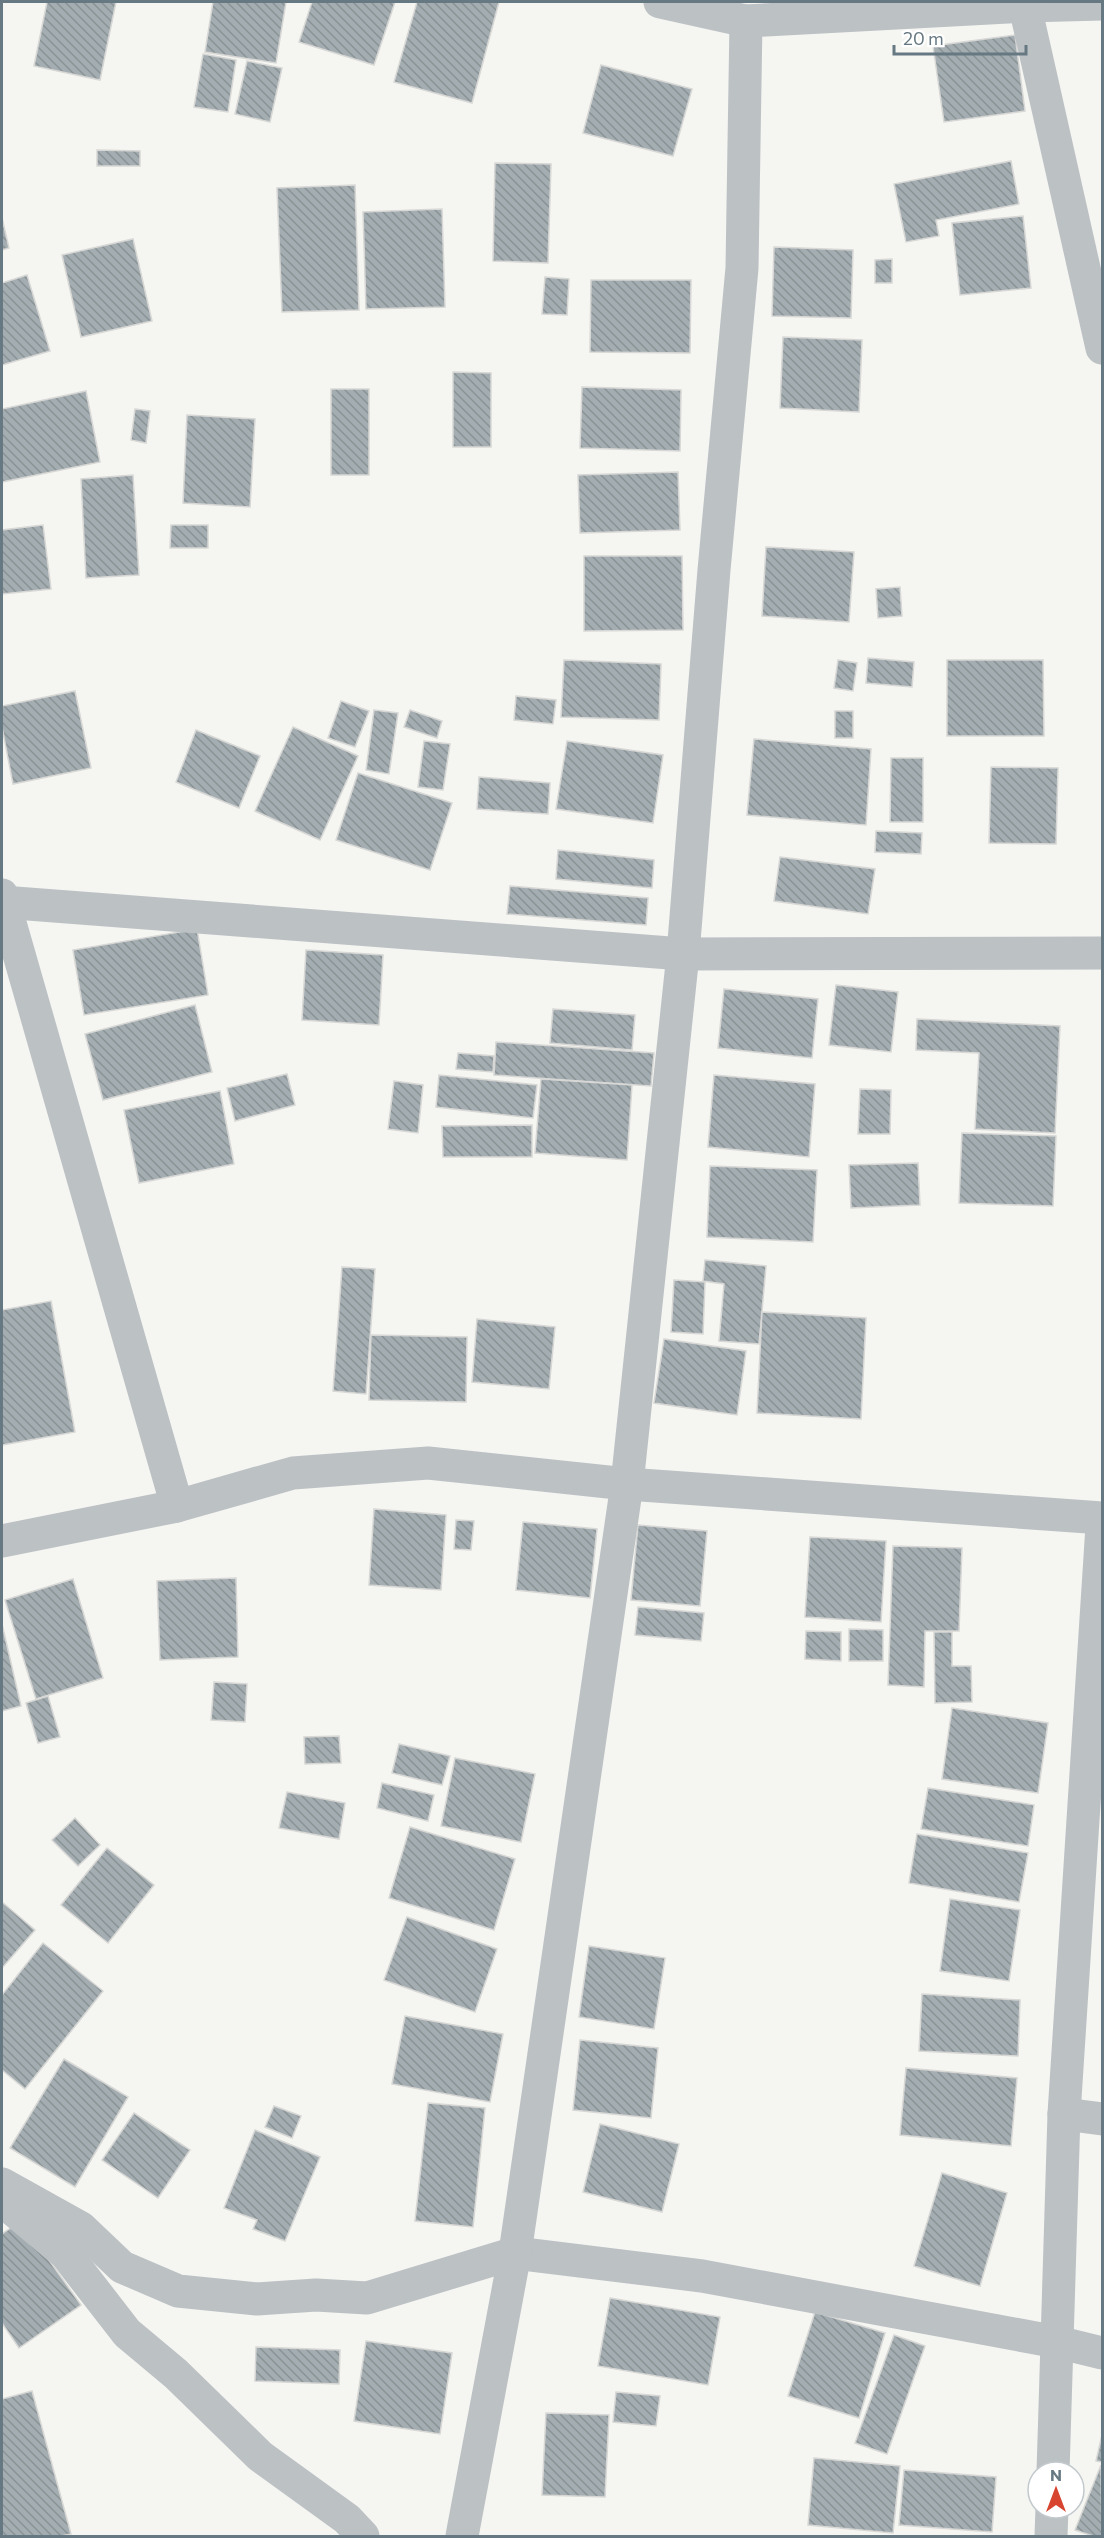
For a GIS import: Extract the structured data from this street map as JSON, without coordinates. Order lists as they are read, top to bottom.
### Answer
{
  "scale_bar": "20 m",
  "north": "top"
}
